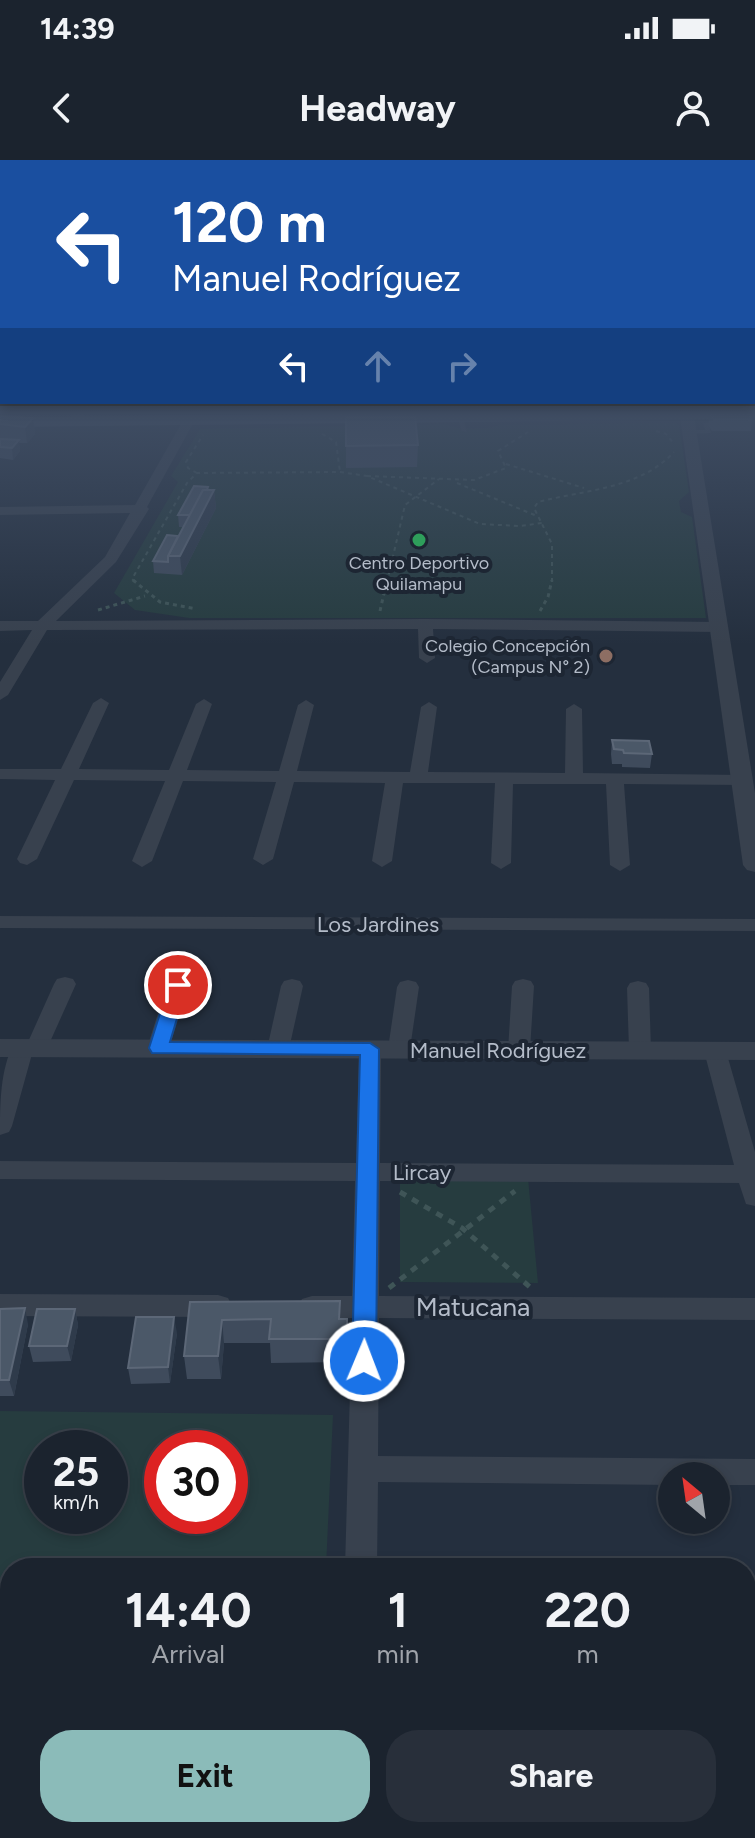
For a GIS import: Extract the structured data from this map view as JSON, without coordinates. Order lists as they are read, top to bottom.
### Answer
{
  "streets": {
    "street": [
      "Los Jardines",
      "Manuel Rodríguez",
      "Lircay",
      "Matucana"
    ]
  },
  "places": ["Centro Deportivo Quilamapu", "Colegio Concepción (Campus N° 2)"],
  "north": "top left",
  "page": {
    "status": "14:39",
    "header": "Headway",
    "turn": ["120 m", "Manuel Rodríguez"],
    "speed": "25 km/h",
    "limit": "30",
    "eta": [
      "14:40",
      "Arrival",
      "1",
      "min",
      "220",
      "m"
    ],
    "buttons": ["Exit", "Share"]
  }
}
